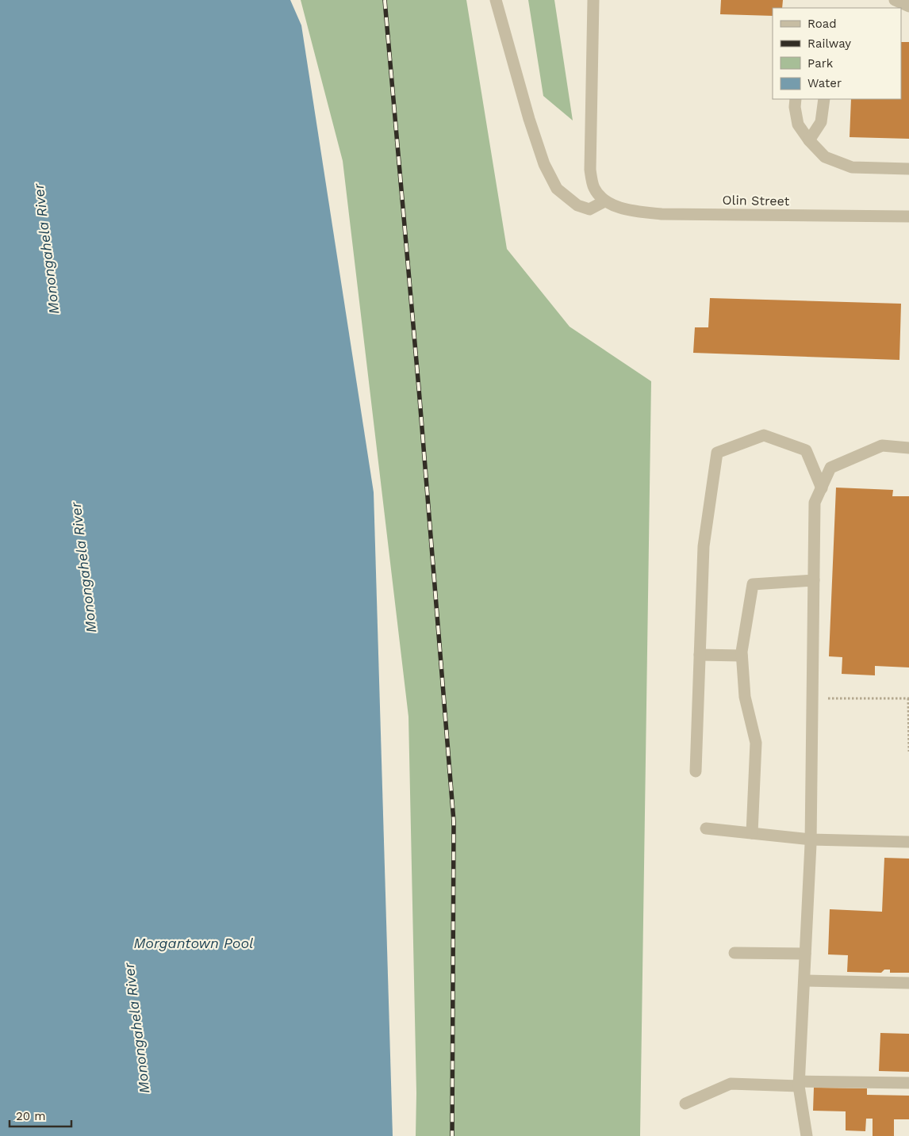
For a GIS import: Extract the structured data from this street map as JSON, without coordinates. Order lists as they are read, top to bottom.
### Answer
{
  "streets": {
    "street": ["Olin Street"]
  },
  "water": ["Monongahela River", "Morgantown Pool"],
  "legend": [
    "Road",
    "Railway",
    "Park",
    "Water"
  ],
  "scale_bar": "20 m"
}
